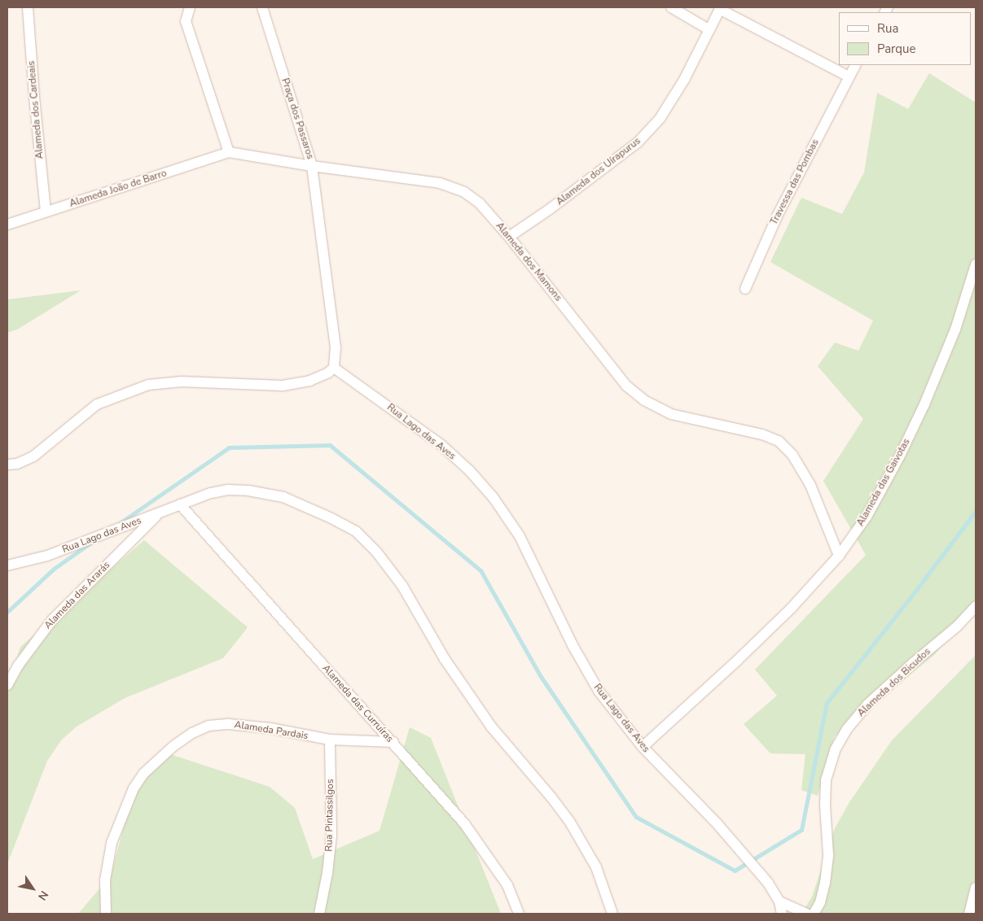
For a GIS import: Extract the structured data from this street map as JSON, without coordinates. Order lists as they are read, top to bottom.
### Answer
{
  "streets": {
    "street": [
      "Alameda dos Cardeais",
      "Praça dos Passaros",
      "Alameda dos Uírapurus",
      "Travessa das Pombas",
      "Alameda João de Barro",
      "Alameda dos Mamons",
      "Rua Lago das Aves",
      "Alameda das Gaivotas",
      "Alameda das Ararás",
      "Alameda dos Bicudos",
      "Alameda das Curruíras",
      "Alameda Pardais",
      "Rua Pintassilgos"
    ]
  },
  "crossings": [
    ["Alameda dos Cardeais", "Alameda João de Barro"],
    ["Praça dos Passaros", "Alameda João de Barro"],
    ["Praça dos Passaros", "Alameda dos Mamons"],
    ["Alameda dos Uírapurus", "Alameda dos Mamons"],
    ["Alameda dos Mamons", "Alameda das Gaivotas"],
    ["Rua Lago das Aves", "Alameda das Gaivotas"],
    ["Rua Lago das Aves", "Alameda das Ararás"],
    ["Rua Lago das Aves", "Alameda das Curruíras"],
    ["Alameda das Curruíras", "Alameda Pardais"],
    ["Alameda Pardais", "Rua Pintassilgos"]
  ],
  "legend": ["Rua", "Parque"],
  "north": "bottom right"
}
